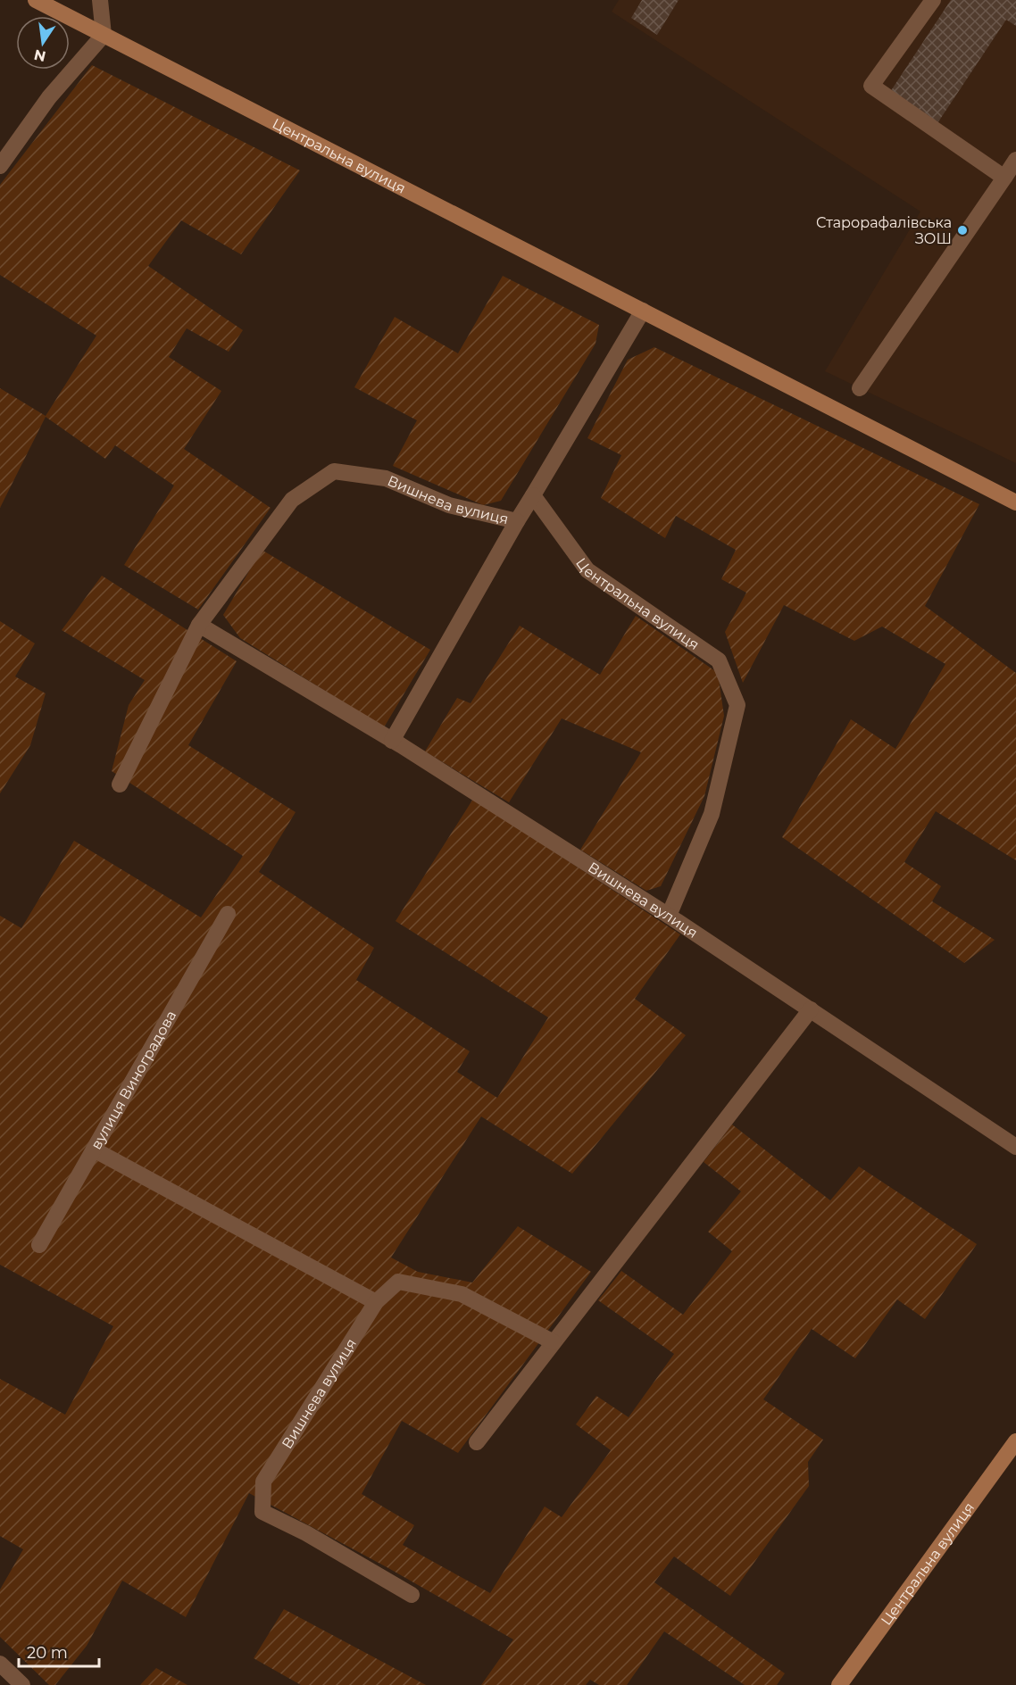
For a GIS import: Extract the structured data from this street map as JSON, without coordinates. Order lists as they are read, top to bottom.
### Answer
{
  "streets": {
    "main road": ["Центральна вулиця"],
    "street": ["Вишнева вулиця", "вулиця Виноградова"]
  },
  "crossings": [
    ["Центральна вулиця", "Вишнева вулиця"]
  ],
  "places": ["Старорафалівська ЗОШ"],
  "scale_bar": "20 m",
  "north": "bottom"
}
